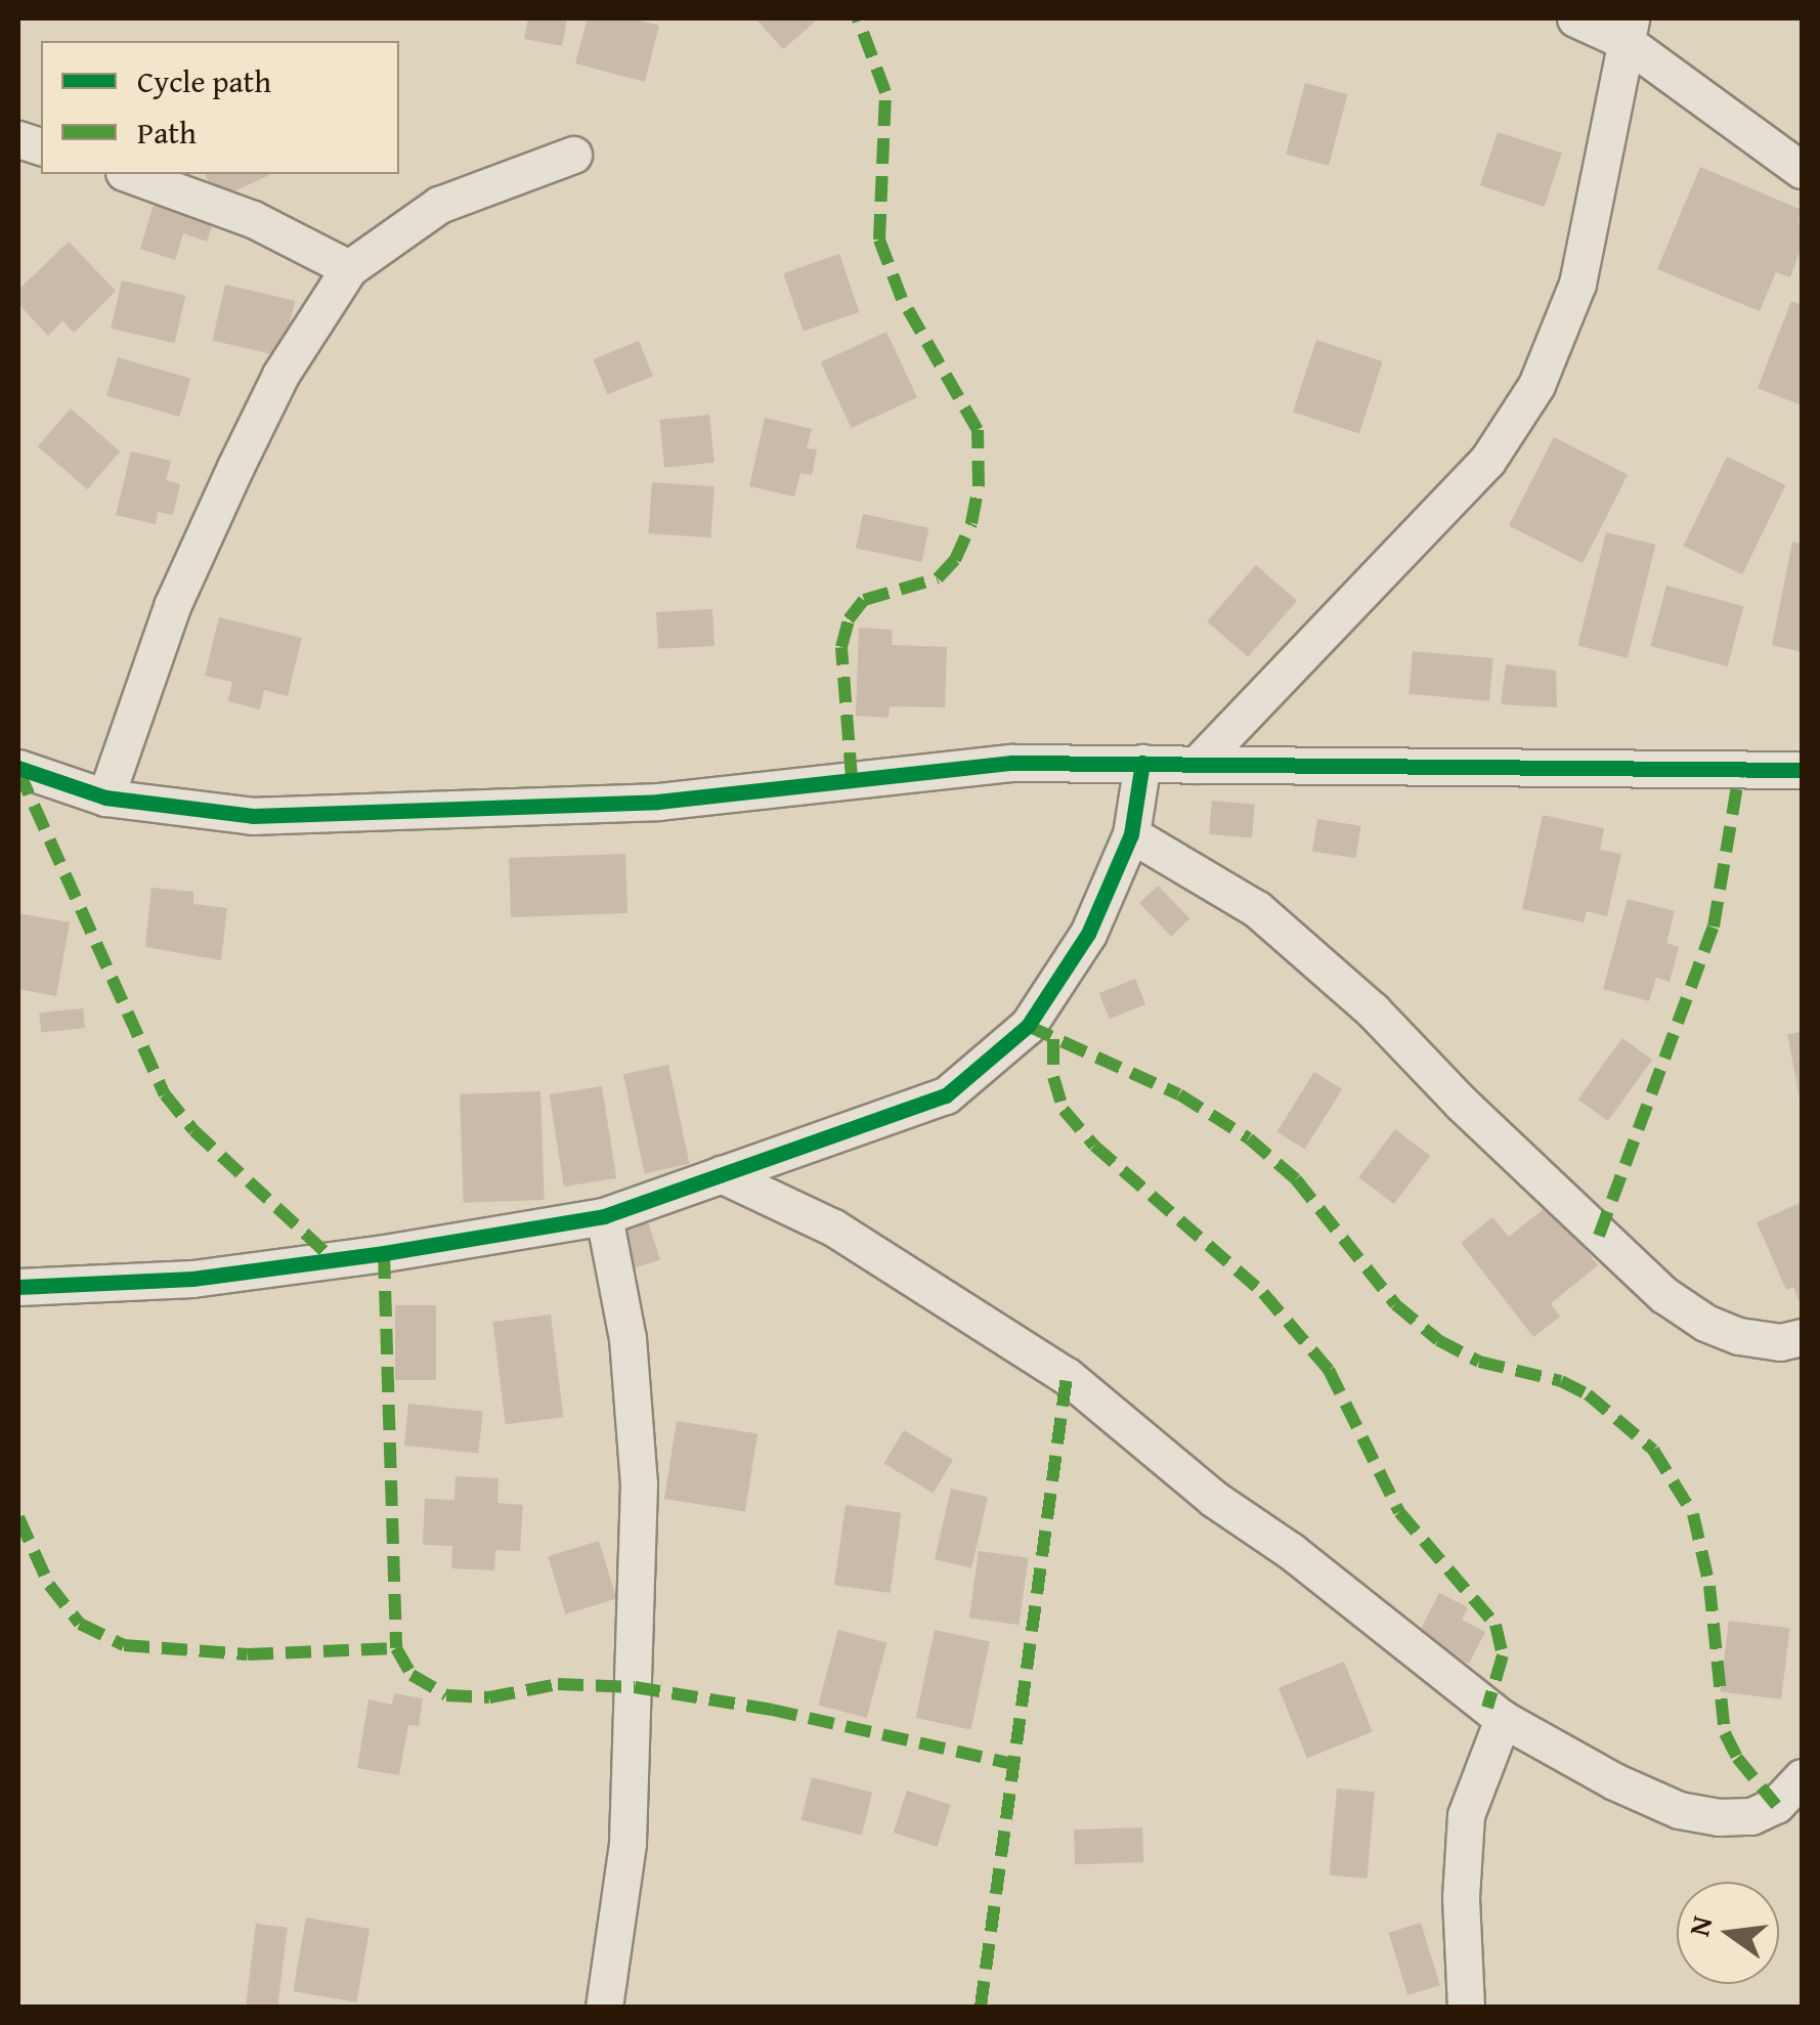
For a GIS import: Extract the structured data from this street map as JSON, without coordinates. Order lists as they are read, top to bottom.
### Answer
{
  "legend": ["Cycle path", "Path"],
  "north": "left"
}
